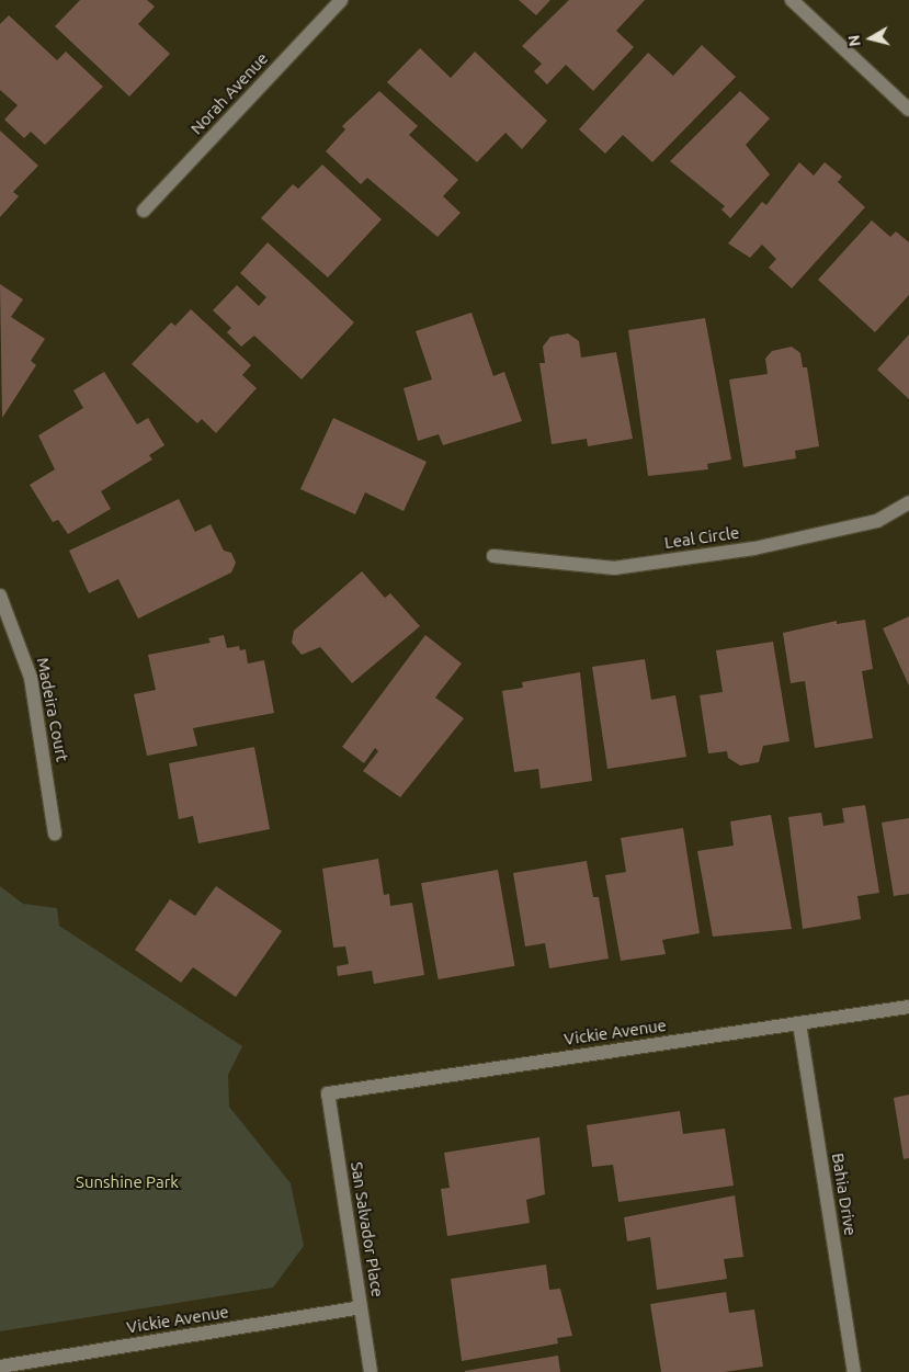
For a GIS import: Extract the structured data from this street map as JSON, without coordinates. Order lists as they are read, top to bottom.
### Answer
{
  "streets": {
    "street": [
      "Norah Avenue",
      "Leal Circle",
      "Madeira Court",
      "Vickie Avenue",
      "Bahia Drive",
      "San Salvador Place"
    ]
  },
  "crossings": [
    ["Vickie Avenue", "Bahia Drive"],
    ["Vickie Avenue", "San Salvador Place"]
  ],
  "parks": ["Sunshine Park"],
  "north": "left"
}
